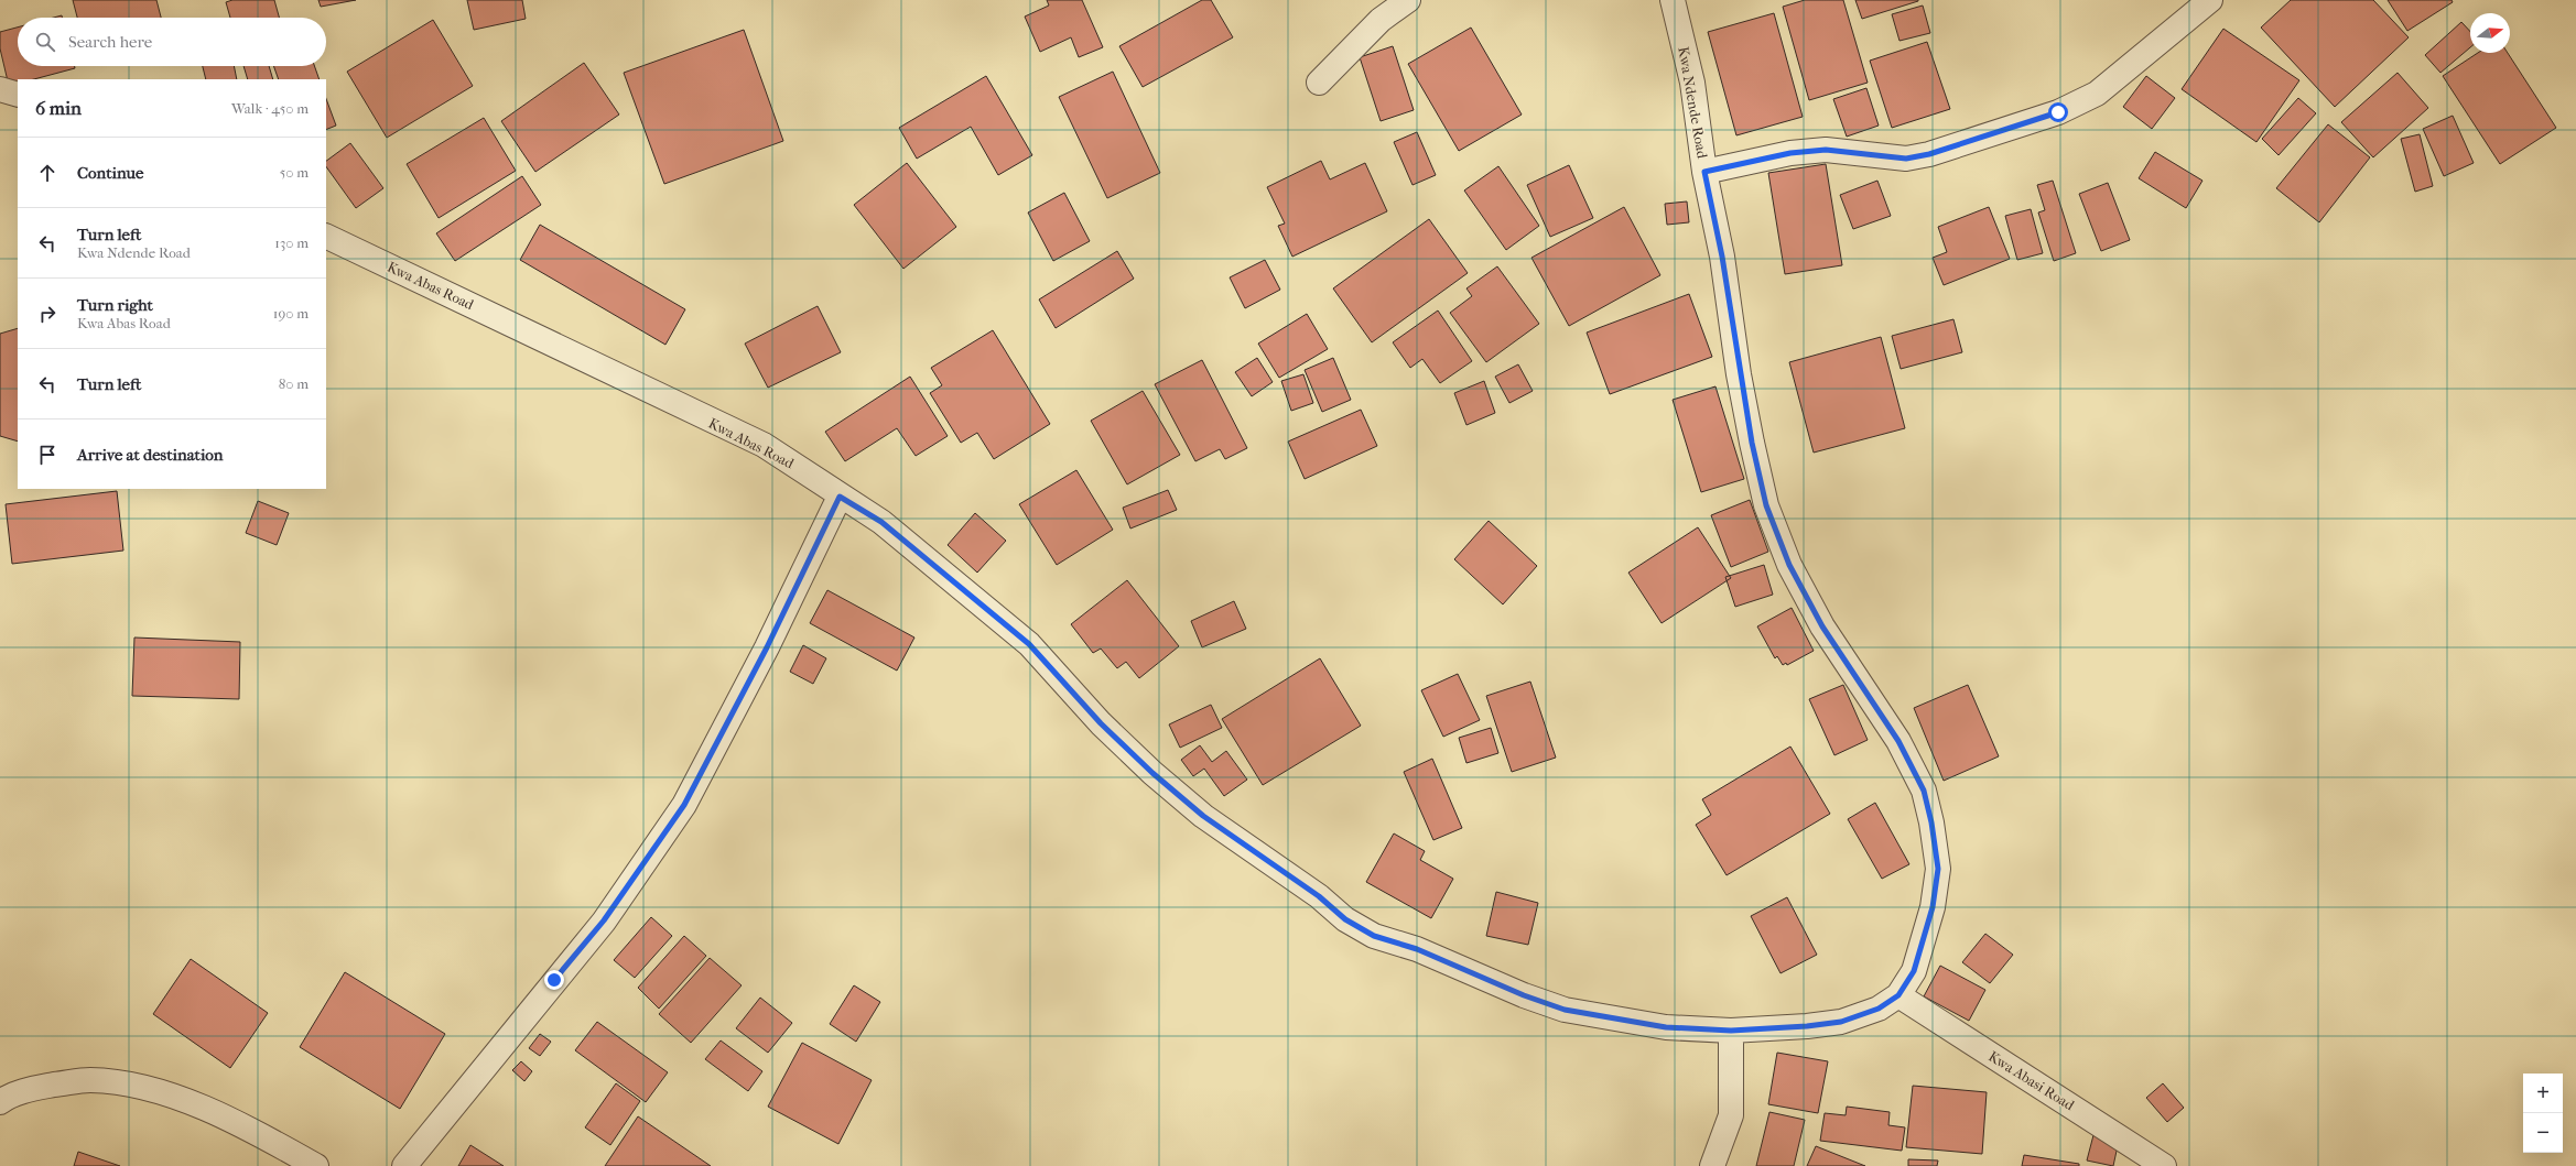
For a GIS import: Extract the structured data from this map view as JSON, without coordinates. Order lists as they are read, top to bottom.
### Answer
{
  "streets": {
    "street": ["Kwa Ndende Road", "Kwa Abas Road", "Kwa Abasi Road"]
  },
  "crossings": [
    ["Kwa Ndende Road", "Kwa Abas Road"],
    ["Kwa Ndende Road", "Kwa Abasi Road"],
    ["Kwa Abas Road", "Kwa Abasi Road"]
  ],
  "north": "right",
  "page": {
    "search": "Search here",
    "heading": ["6 min", "Walk · 450 m"],
    "list": [
      ["Continue", "50 m"],
      ["Turn left", "Kwa Ndende Road", "130 m"],
      ["Turn right", "Kwa Abas Road", "190 m"],
      ["Turn left", "80 m"],
      "Arrive at destination"
    ],
    "map_buttons": ["+", "−"]
  }
}
